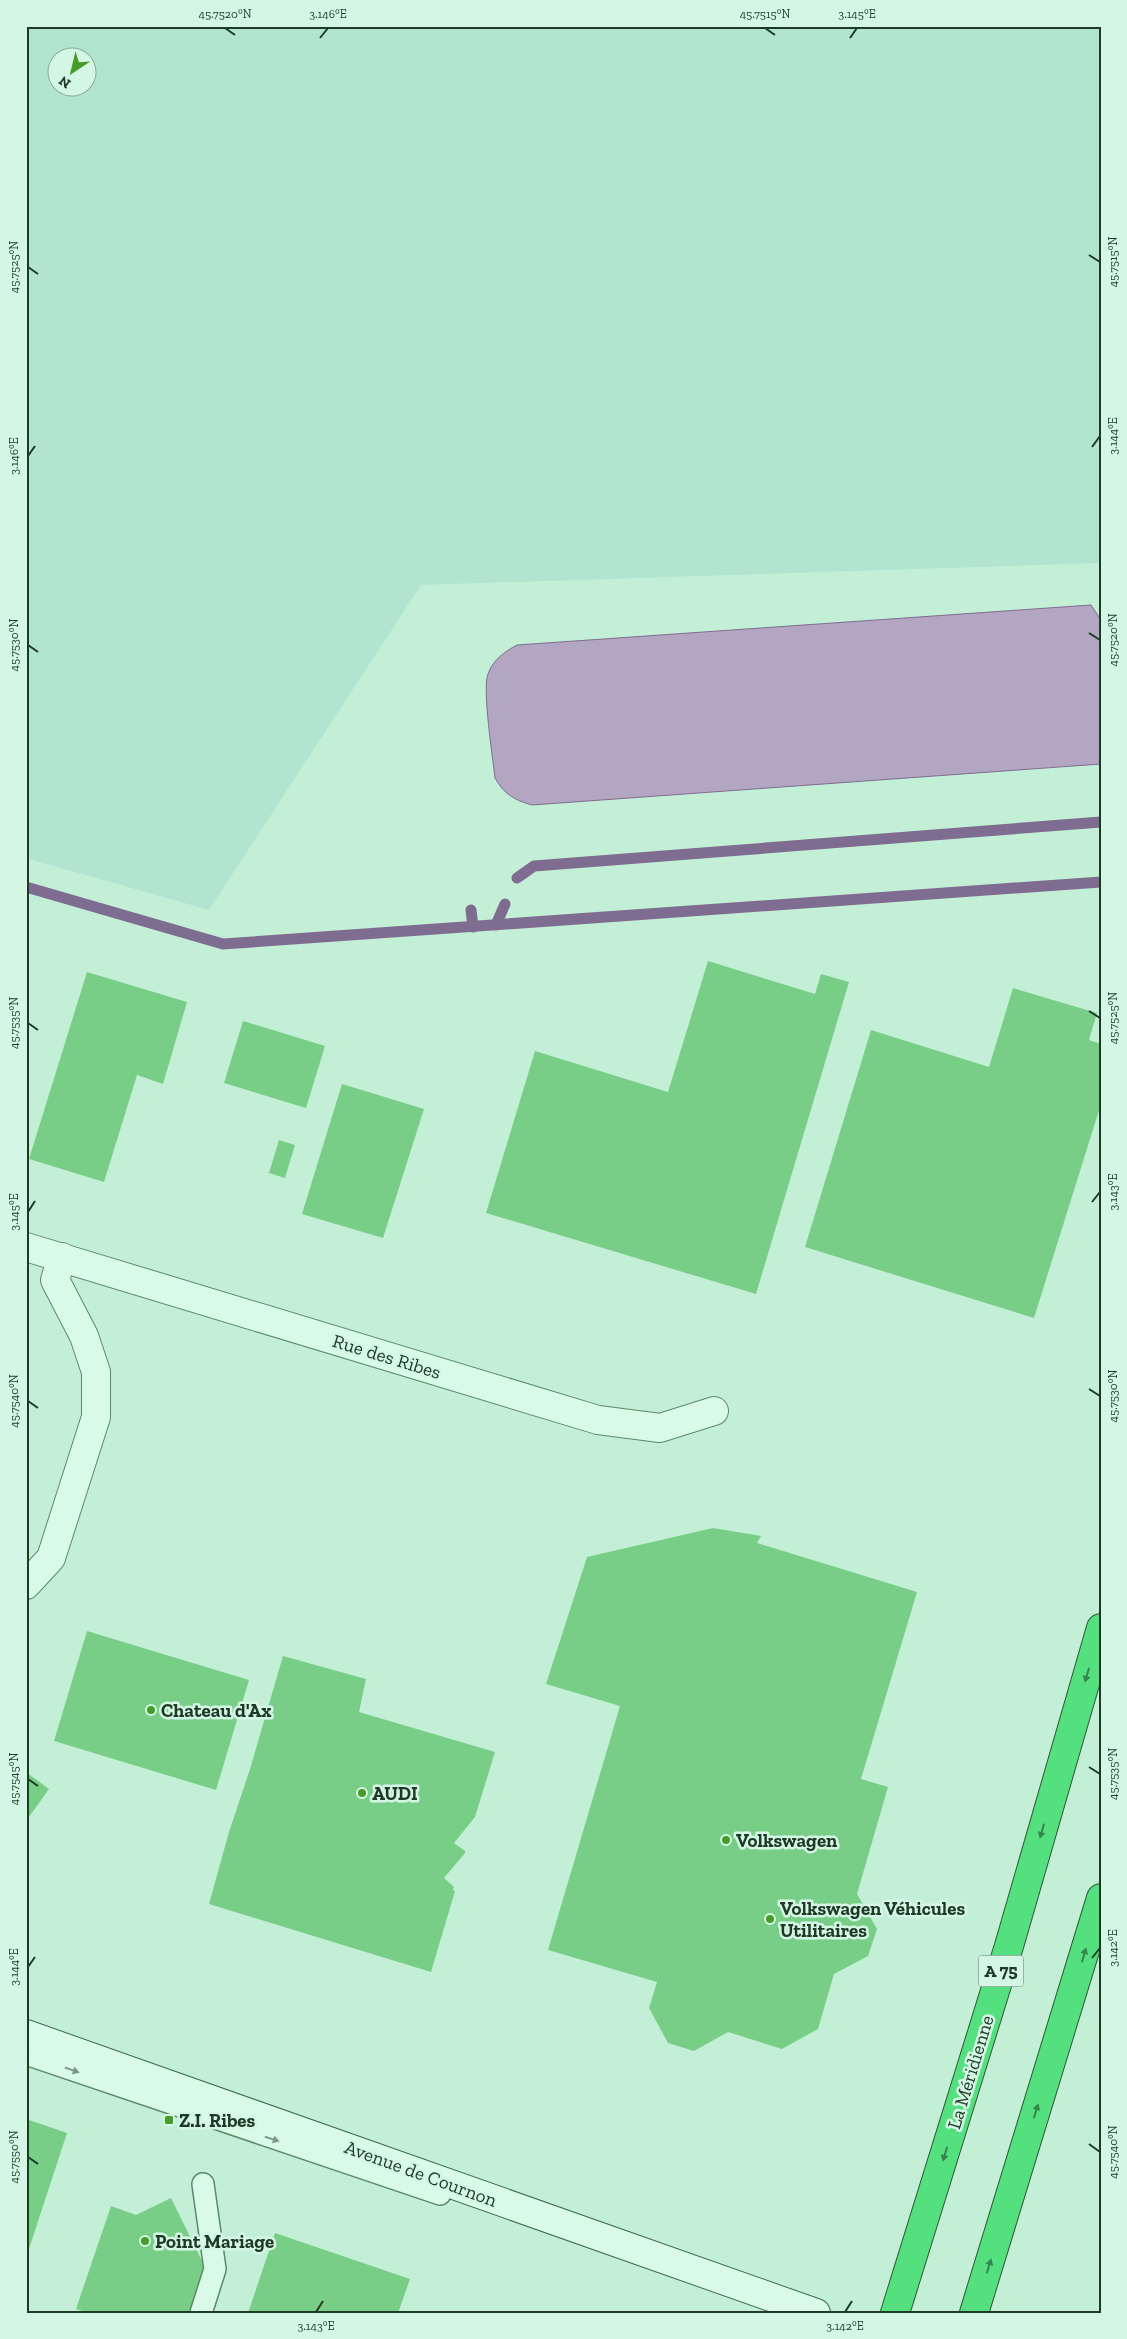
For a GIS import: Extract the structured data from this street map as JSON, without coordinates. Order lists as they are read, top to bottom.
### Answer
{
  "streets": {
    "highway": ["A 75", "La Méridienne"],
    "street": ["Rue des Ribes", "Avenue de Cournon"]
  },
  "places": {
    "other": [
      "Chateau d'Ax",
      "AUDI",
      "Volkswagen",
      "Volkswagen Véhicules Utilitaires",
      "Point Mariage"
    ],
    "transit": ["Z.I. Ribes"]
  },
  "north": "bottom left",
  "coordinates": [
    "45.7520°N",
    "3.146°E",
    "45.7515°N",
    "3.145°E",
    "45.7525°N",
    "3.144°E",
    "45.7530°N",
    "45.7535°N",
    "3.143°E",
    "45.7540°N",
    "45.7545°N",
    "3.142°E",
    "45.7550°N"
  ]
}
